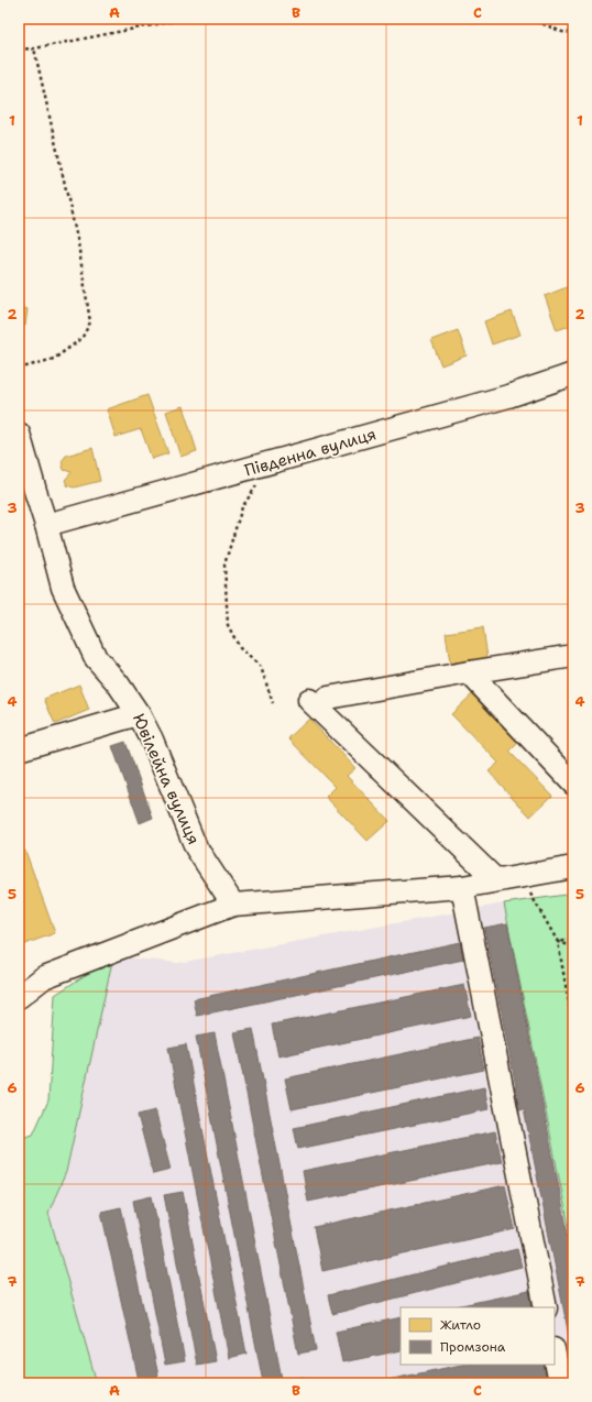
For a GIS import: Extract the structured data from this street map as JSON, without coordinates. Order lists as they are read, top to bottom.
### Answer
{
  "streets": {
    "street": ["Південна вулиця", "Ювілейна вулиця"]
  },
  "crossings": [
    ["Південна вулиця", "Ювілейна вулиця"]
  ],
  "legend": ["Житло", "Промзона"],
  "grid": {
    "columns": ["A", "B", "C"],
    "rows": [
      "1",
      "2",
      "3",
      "4",
      "5",
      "6",
      "7"
    ]
  }
}
